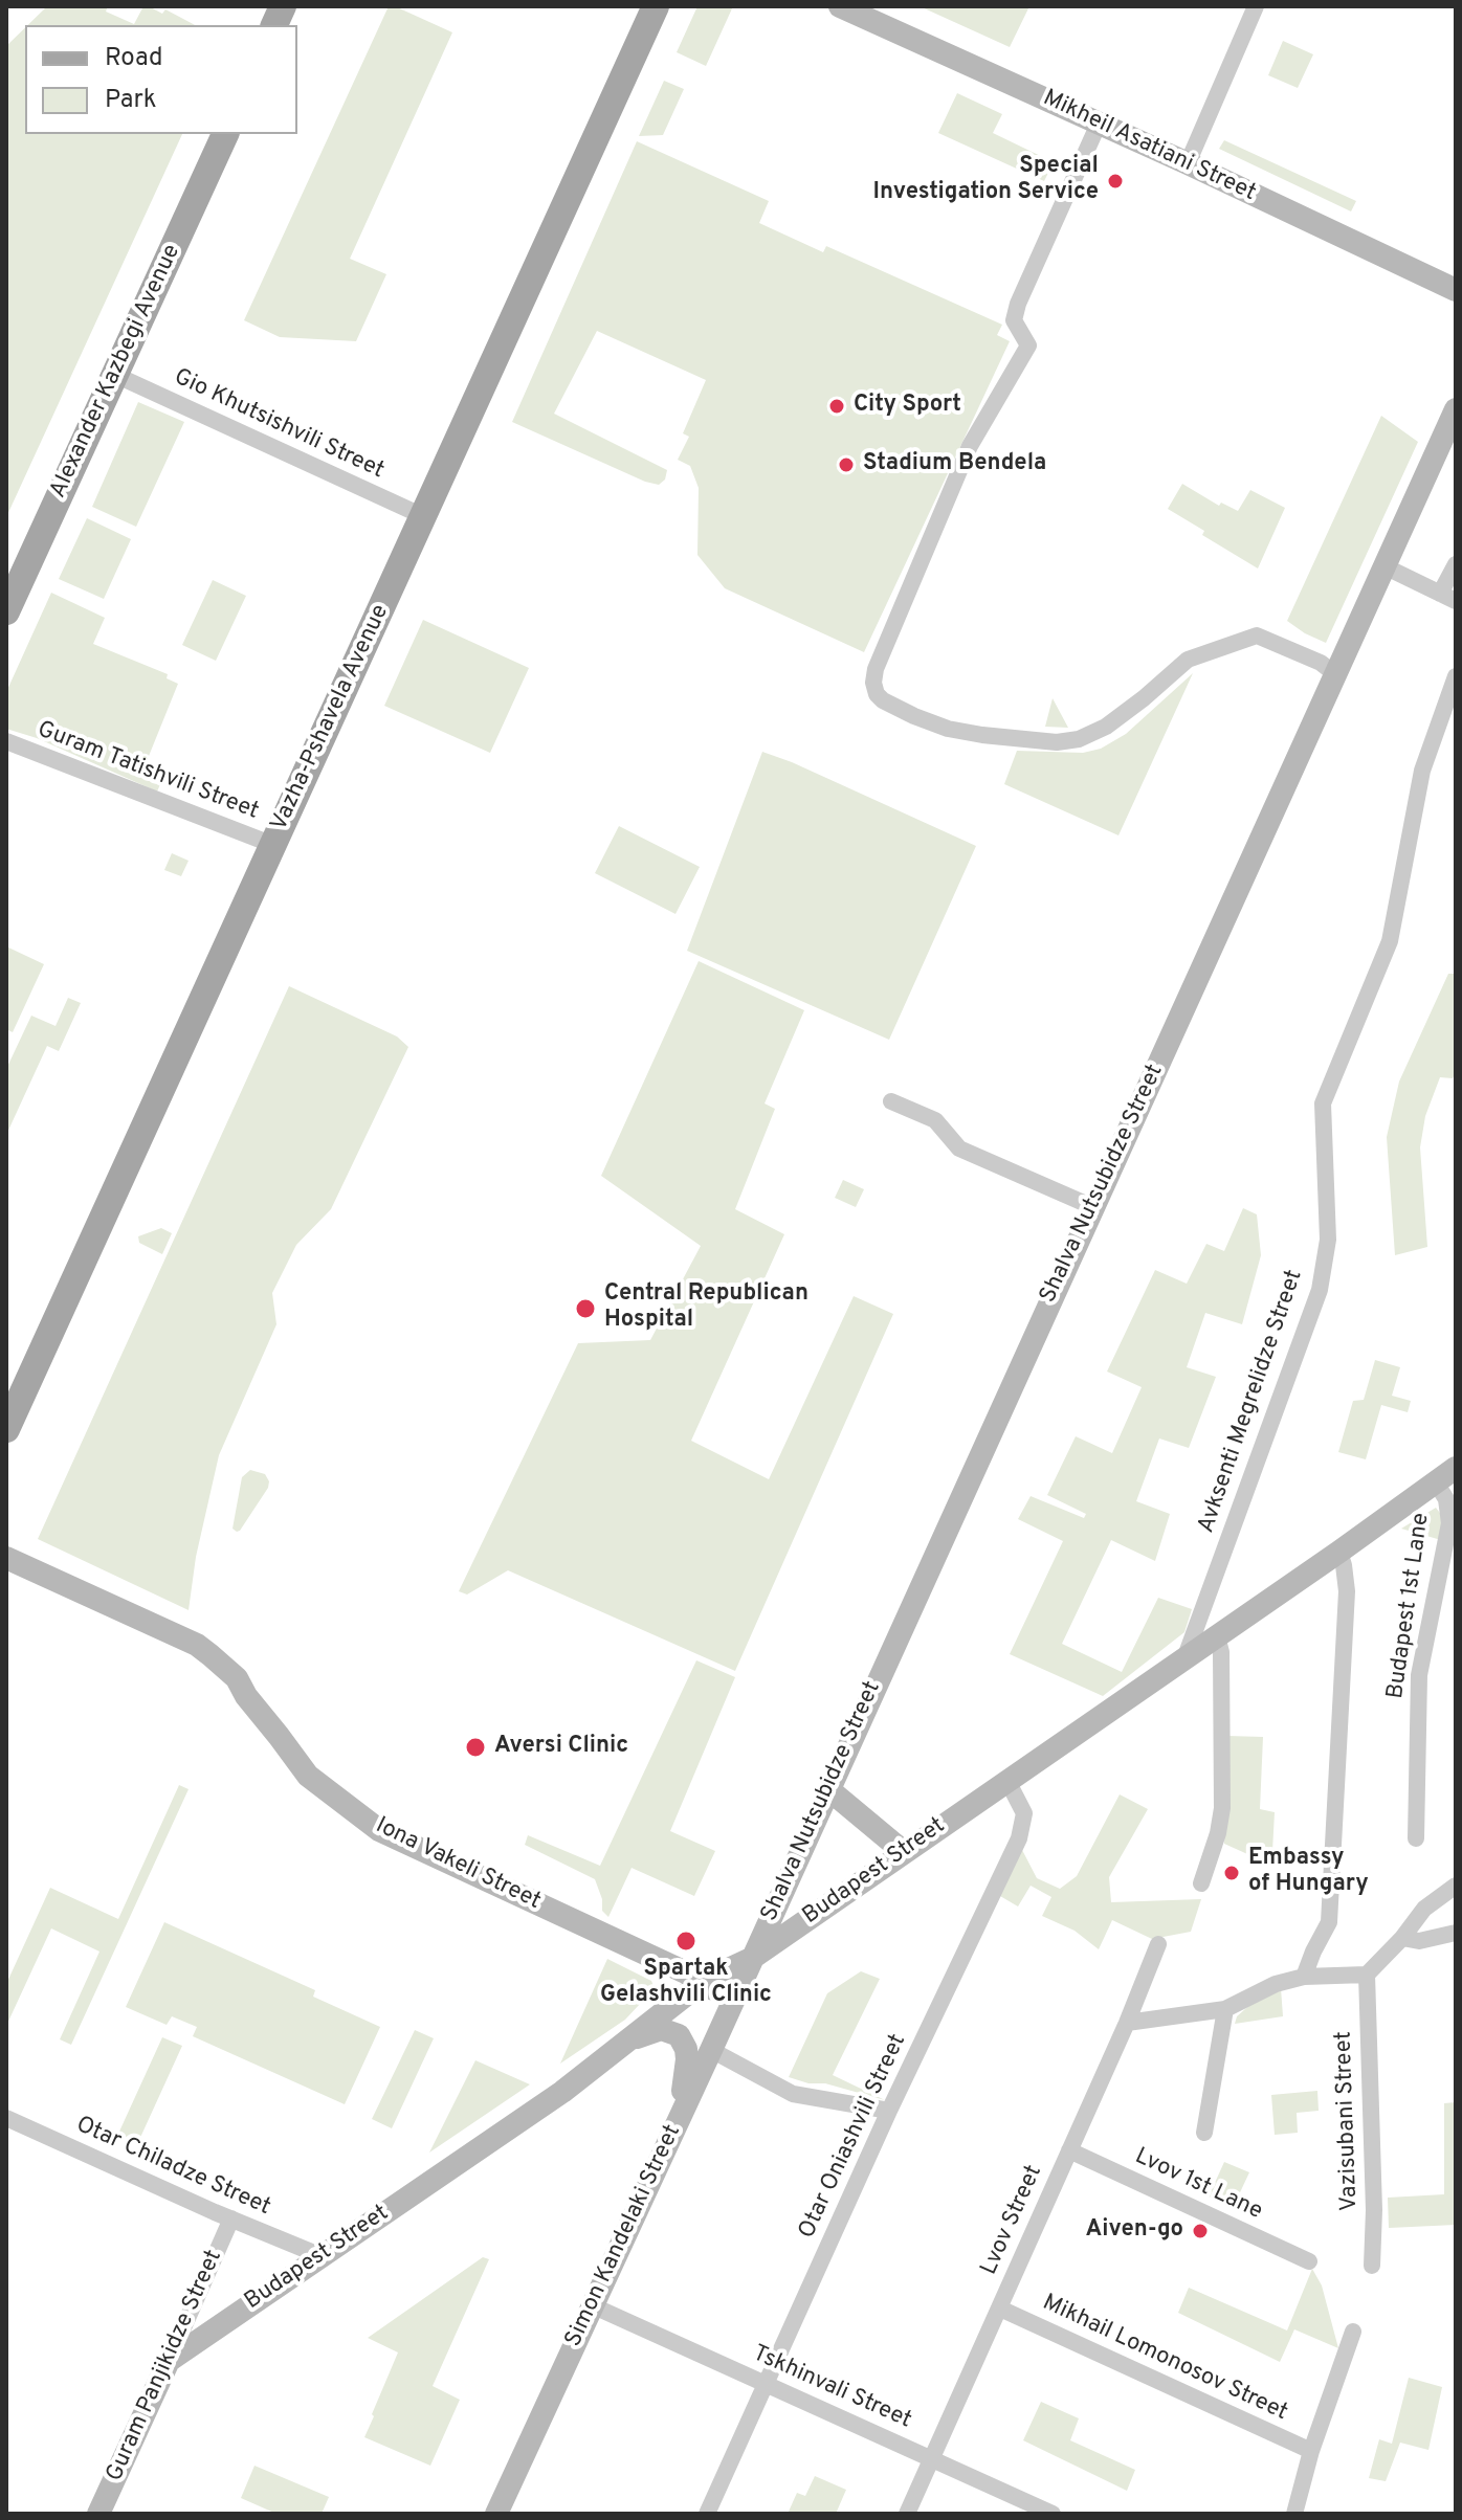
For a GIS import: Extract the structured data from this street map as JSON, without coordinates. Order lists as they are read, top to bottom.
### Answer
{
  "streets": {
    "main road": [
      "Mikheil Asatiani Street",
      "Alexander Kazbegi Avenue",
      "Vazha-Pshavela Avenue",
      "Shalva Nutsubidze Street",
      "Iona Vakeli Street",
      "Budapest Street",
      "Simon Kandelaki Street",
      "Guram Panjikidze Street"
    ],
    "street": [
      "Gio Khutsishvili Street",
      "Guram Tatishvili Street",
      "Avksenti Megrelidze Street",
      "Budapest 1st Lane",
      "Vazisubani Street",
      "Otar Oniashvili Street",
      "Otar Chiladze Street",
      "Lvov 1st Lane",
      "Lvov Street",
      "Mikhail Lomonosov Street",
      "Tskhinvali Street"
    ]
  },
  "crossings": [
    ["Alexander Kazbegi Avenue", "Gio Khutsishvili Street"],
    ["Gio Khutsishvili Street", "Vazha-Pshavela Avenue"],
    ["Vazha-Pshavela Avenue", "Guram Tatishvili Street"],
    ["Shalva Nutsubidze Street", "Budapest Street"],
    ["Shalva Nutsubidze Street", "Simon Kandelaki Street"],
    ["Avksenti Megrelidze Street", "Budapest Street"],
    ["Budapest 1st Lane", "Budapest Street"],
    ["Iona Vakeli Street", "Budapest Street"],
    ["Iona Vakeli Street", "Simon Kandelaki Street"],
    ["Budapest Street", "Otar Oniashvili Street"],
    ["Budapest Street", "Otar Chiladze Street"],
    ["Budapest Street", "Simon Kandelaki Street"],
    ["Budapest Street", "Guram Panjikidze Street"],
    ["Otar Oniashvili Street", "Tskhinvali Street"],
    ["Otar Chiladze Street", "Guram Panjikidze Street"],
    ["Lvov 1st Lane", "Lvov Street"],
    ["Lvov Street", "Mikhail Lomonosov Street"],
    ["Lvov Street", "Tskhinvali Street"],
    ["Simon Kandelaki Street", "Tskhinvali Street"]
  ],
  "places": [
    "Special Investigation Service",
    "City Sport",
    "Stadium Bendela",
    "Central Republican Hospital",
    "Aversi Clinic",
    "Embassy of Hungary",
    "Spartak Gelashvili Clinic",
    "Aiven-go"
  ],
  "legend": ["Road", "Park"]
}
